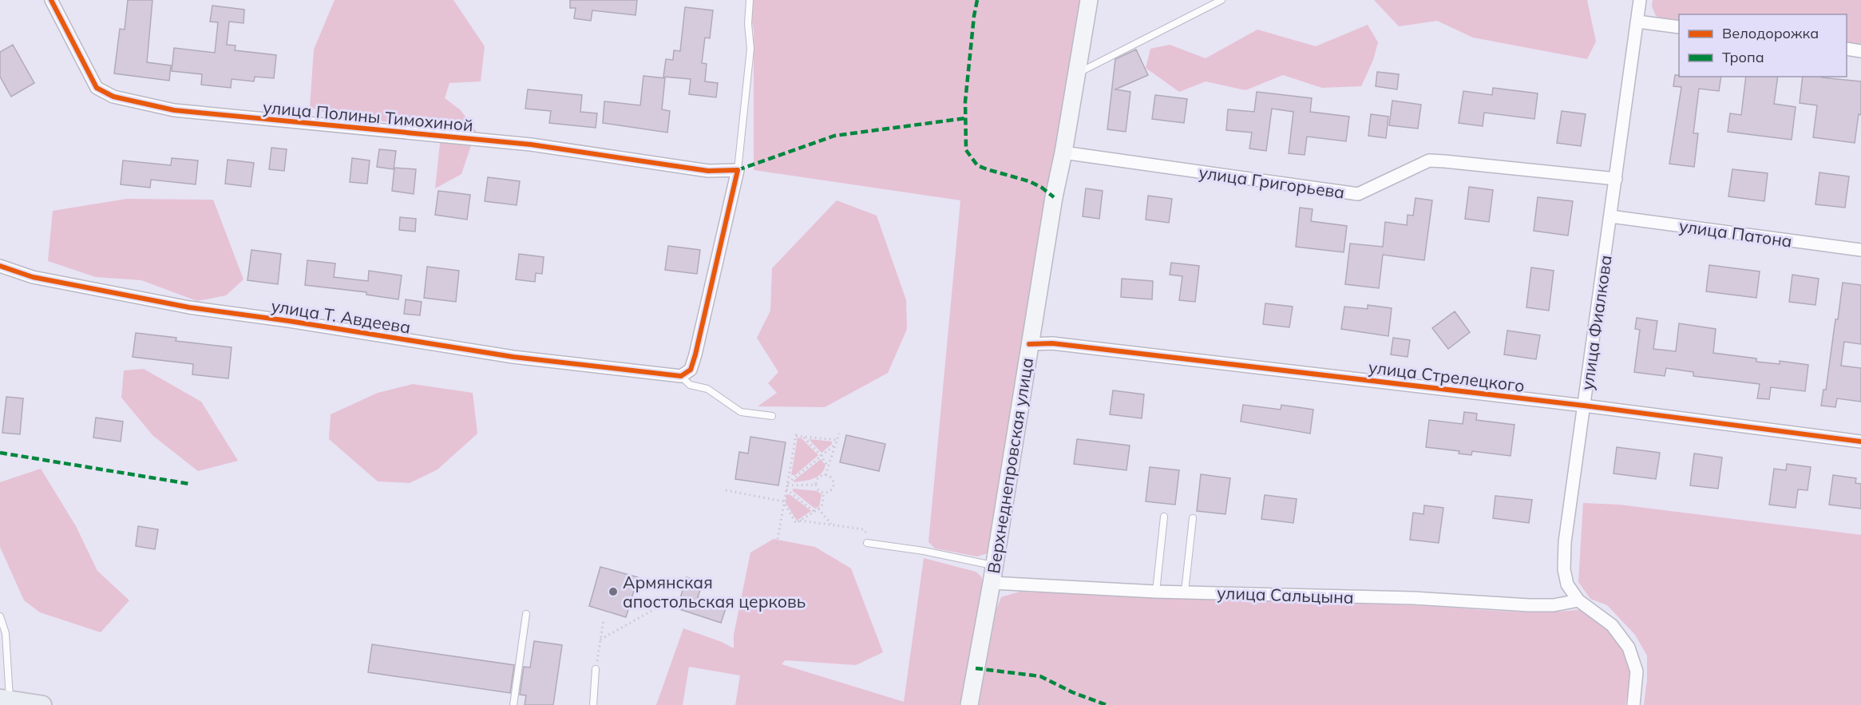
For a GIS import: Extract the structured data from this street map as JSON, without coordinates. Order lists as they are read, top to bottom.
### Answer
{
  "streets": {
    "street": [
      "улица Полины Тимохиной",
      "улица Григорьева",
      "улица Патона",
      "улица Т. Авдеева",
      "улица Фиалкова",
      "улица Стрелецкого",
      "Верхнеднепровская улица",
      "улица Сальцына"
    ]
  },
  "crossings": [
    ["улица Григорьева", "улица Фиалкова"],
    ["улица Григорьева", "Верхнеднепровская улица"],
    ["улица Патона", "улица Фиалкова"],
    ["улица Фиалкова", "улица Стрелецкого"],
    ["улица Фиалкова", "улица Сальцына"],
    ["улица Стрелецкого", "Верхнеднепровская улица"],
    ["Верхнеднепровская улица", "улица Сальцына"]
  ],
  "places": ["Армянская апостольская церковь"],
  "legend": ["Велодорожка", "Тропа"]
}
